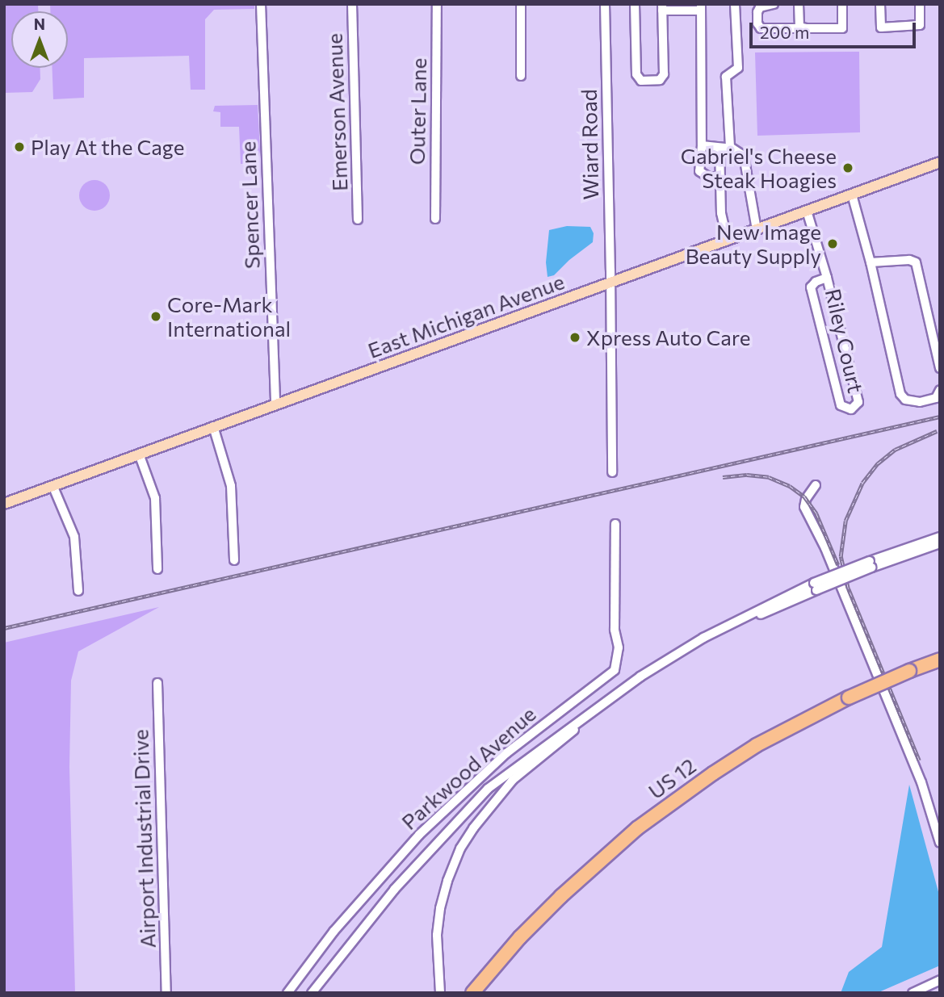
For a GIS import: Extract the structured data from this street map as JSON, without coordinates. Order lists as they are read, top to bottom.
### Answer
{
  "streets": {
    "highway": ["US 12"],
    "main road": ["East Michigan Avenue"],
    "street": [
      "Outer Lane",
      "Emerson Avenue",
      "Wiard Road",
      "Spencer Lane",
      "Riley Court",
      "Parkwood Avenue",
      "Airport Industrial Drive"
    ]
  },
  "crossings": [
    ["Wiard Road", "East Michigan Avenue"],
    ["Spencer Lane", "East Michigan Avenue"],
    ["East Michigan Avenue", "Riley Court"]
  ],
  "places": [
    "Play At the Cage",
    "Gabriel's Cheese Steak Hoagies",
    "New Image Beauty Supply",
    "Core-Mark International",
    "Xpress Auto Care"
  ],
  "scale_bar": "200 m",
  "north": "top"
}
